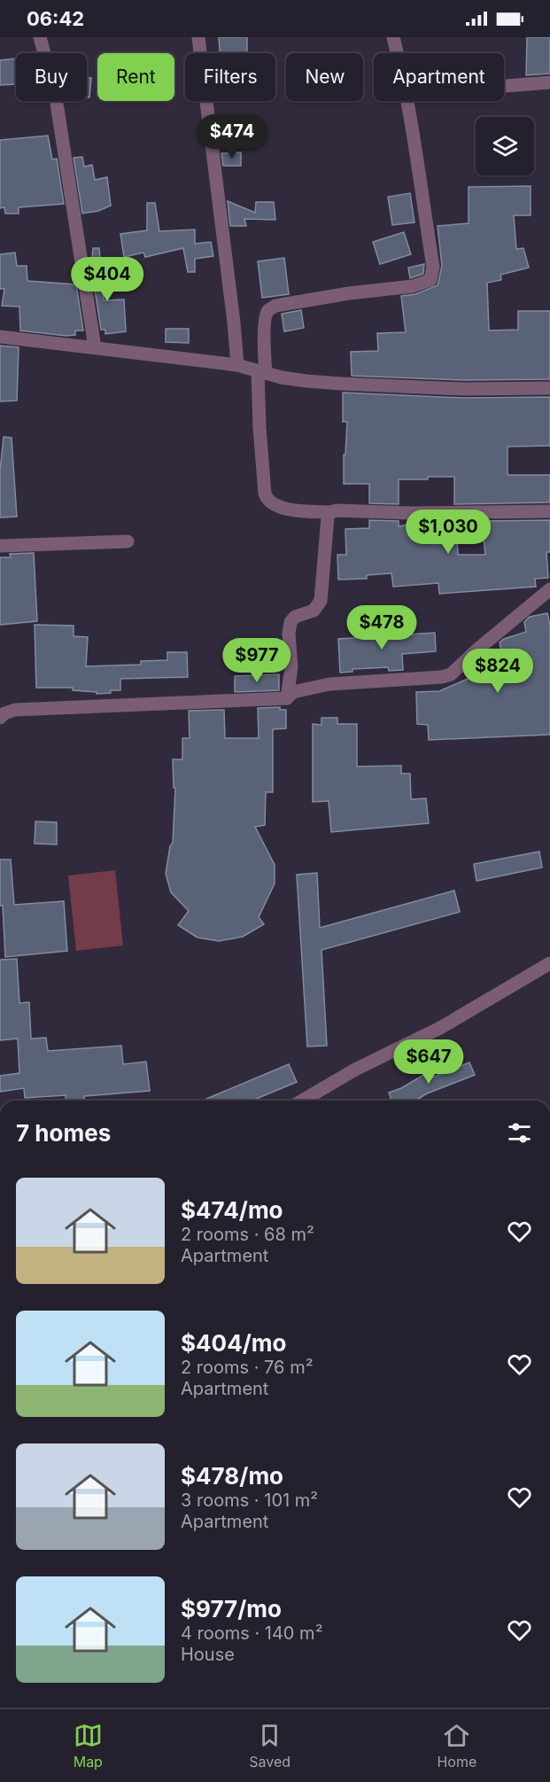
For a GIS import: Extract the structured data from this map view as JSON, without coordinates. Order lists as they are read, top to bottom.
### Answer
{
  "page": {
    "status": "06:42",
    "chip": [
      "Buy",
      "Rent",
      "Filters",
      "New",
      "Apartment"
    ],
    "price": [
      "$474",
      "$404",
      "$1,030",
      "$478",
      "$977",
      "$824",
      "$647"
    ],
    "heading": "7 homes",
    "list": [
      {
        "name": "$474/mo",
        "note": "2 rooms · 68 m² · Apartment"
      },
      {
        "name": "$404/mo",
        "note": "2 rooms · 76 m² · Apartment"
      },
      {
        "name": "$478/mo",
        "note": "3 rooms · 101 m² · Apartment"
      },
      {
        "name": "$977/mo",
        "note": "4 rooms · 140 m² · House"
      }
    ],
    "tabs": ["Map", "Saved", "Home"]
  }
}
